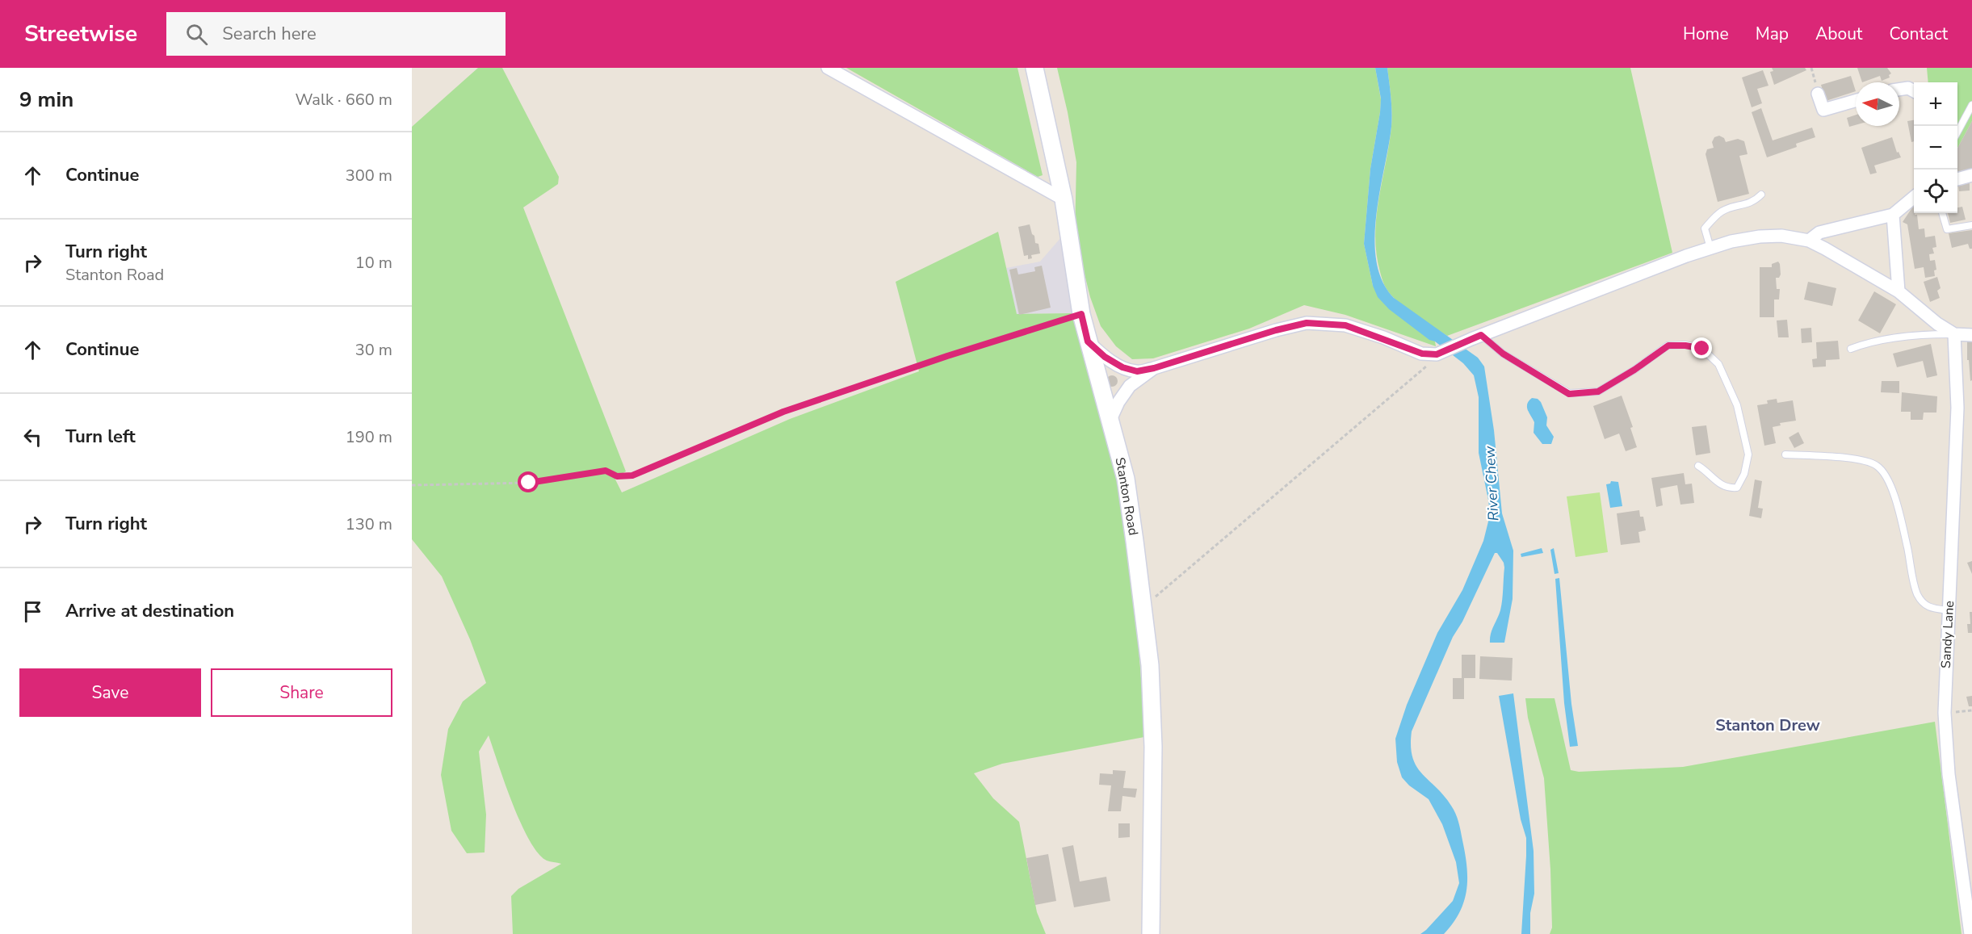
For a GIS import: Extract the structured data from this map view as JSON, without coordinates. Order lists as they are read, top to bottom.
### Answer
{
  "streets": {
    "main road": ["Stanton Road"],
    "street": ["Sandy Lane"]
  },
  "districts": ["Stanton Drew"],
  "water": ["River Chew"],
  "north": "left",
  "page": {
    "header": "Streetwise",
    "search": "Search here",
    "nav": [
      "Home",
      "Map",
      "About",
      "Contact"
    ],
    "heading": ["9 min", "Walk · 660 m"],
    "map_buttons": ["+", "−"],
    "list": [
      ["Continue", "300 m"],
      ["Turn right", "Stanton Road", "10 m"],
      ["Continue", "30 m"],
      ["Turn left", "190 m"],
      ["Turn right", "130 m"],
      "Arrive at destination"
    ],
    "buttons": ["Save", "Share"]
  }
}
